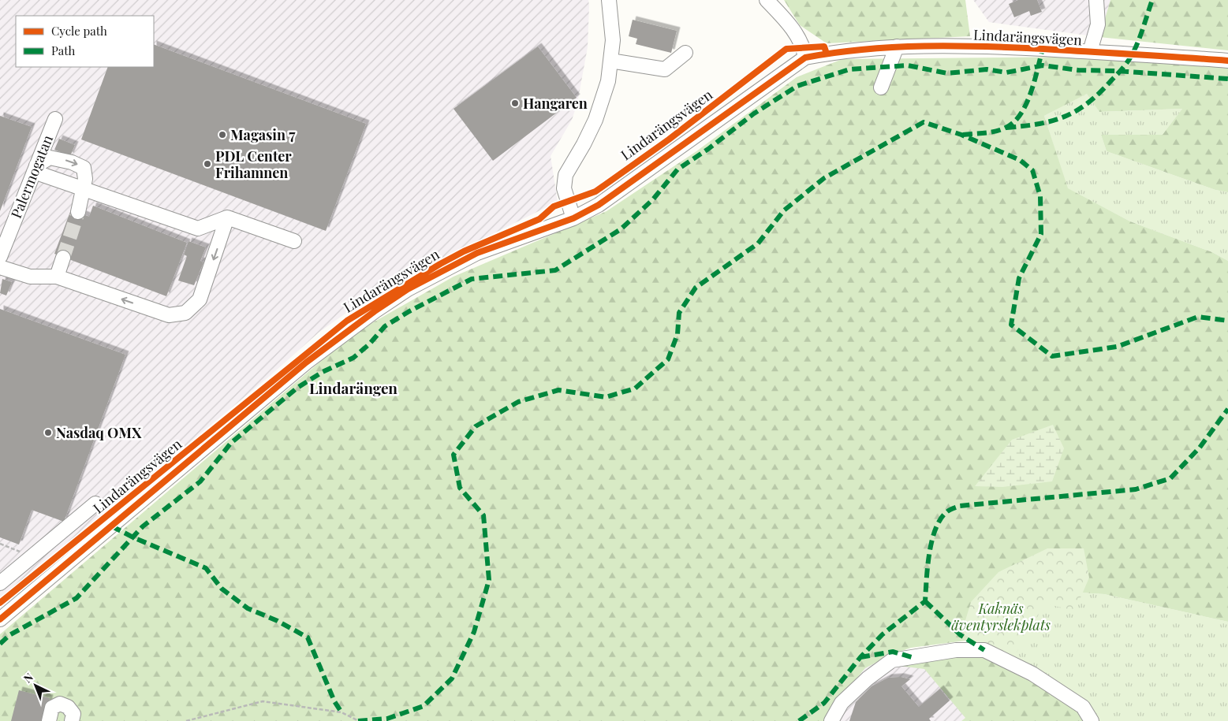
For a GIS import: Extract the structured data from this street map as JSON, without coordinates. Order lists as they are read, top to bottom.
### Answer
{
  "streets": {
    "street": ["Lindarängsvägen", "Palermogatan"]
  },
  "districts": ["Lindarängen"],
  "parks": ["Kaknäs äventyrslekplats"],
  "places": [
    "Hangaren",
    "Magasin 7",
    "PDL Center Frihamnen",
    "Nasdaq OMX"
  ],
  "legend": ["Cycle path", "Path"],
  "north": "top left"
}
